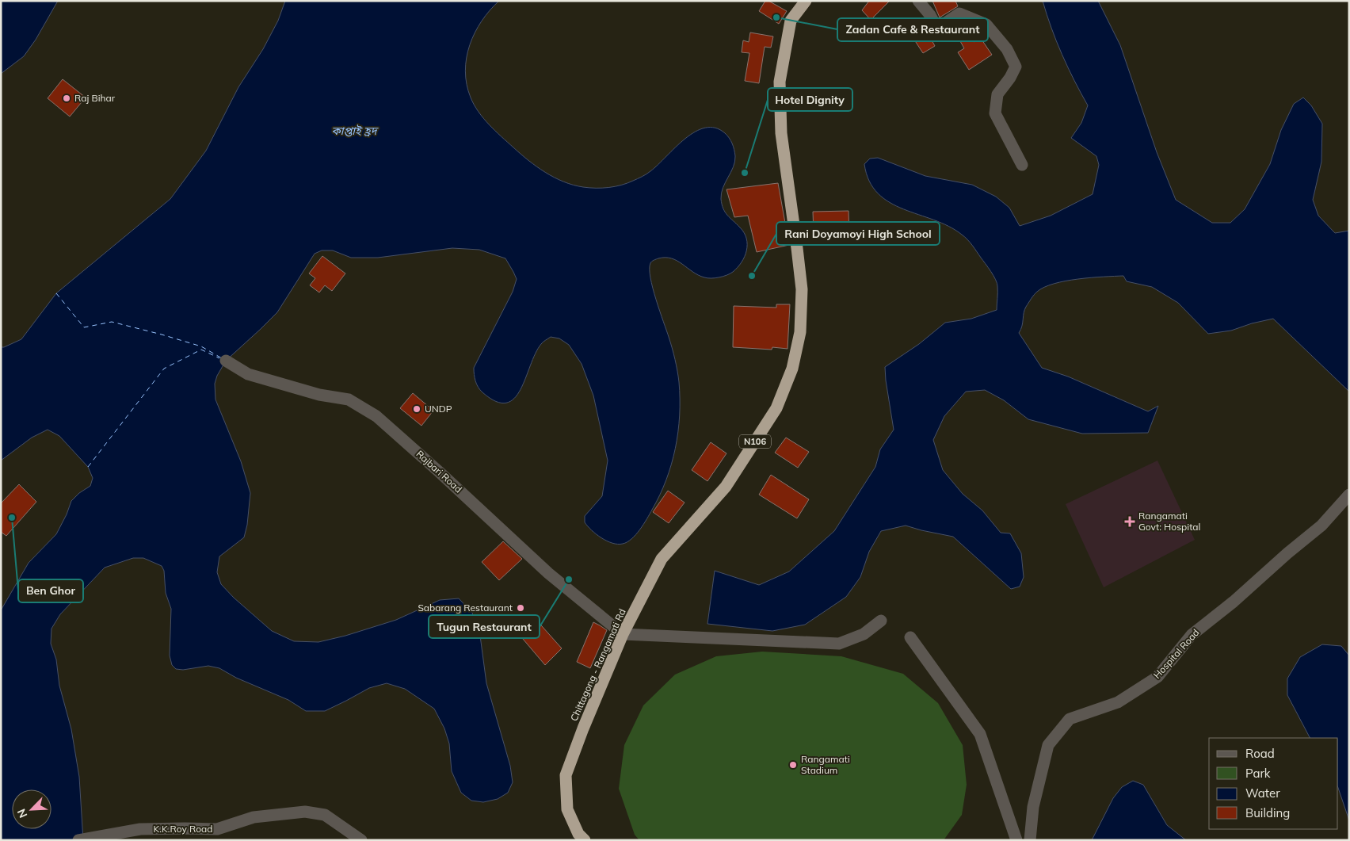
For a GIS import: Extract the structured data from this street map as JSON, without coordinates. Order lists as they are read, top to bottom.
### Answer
{
  "streets": {
    "highway": ["N106", "Chittagong - Rangamati Rd"],
    "street": ["Rajbari Road", "Hospital Road", "K.K.Roy Road"]
  },
  "crossings": [
    ["Rajbari Road", "Chittagong - Rangamati Rd"]
  ],
  "water": ["কাপ্তাই হ্রদ"],
  "places": {
    "other": [
      "Zadan Cafe & Restaurant",
      "Raj Bihar",
      "Hotel Dignity",
      "Rani Doyamoyi High School",
      "UNDP",
      "Ben Ghor",
      "Tugun Restaurant",
      "Sabarang Restaurant",
      "Rangamati Stadium"
    ],
    "health": ["Rangamati Govt: Hospital"]
  },
  "legend": [
    "Road",
    "Park",
    "Water",
    "Building"
  ],
  "north": "bottom left"
}
